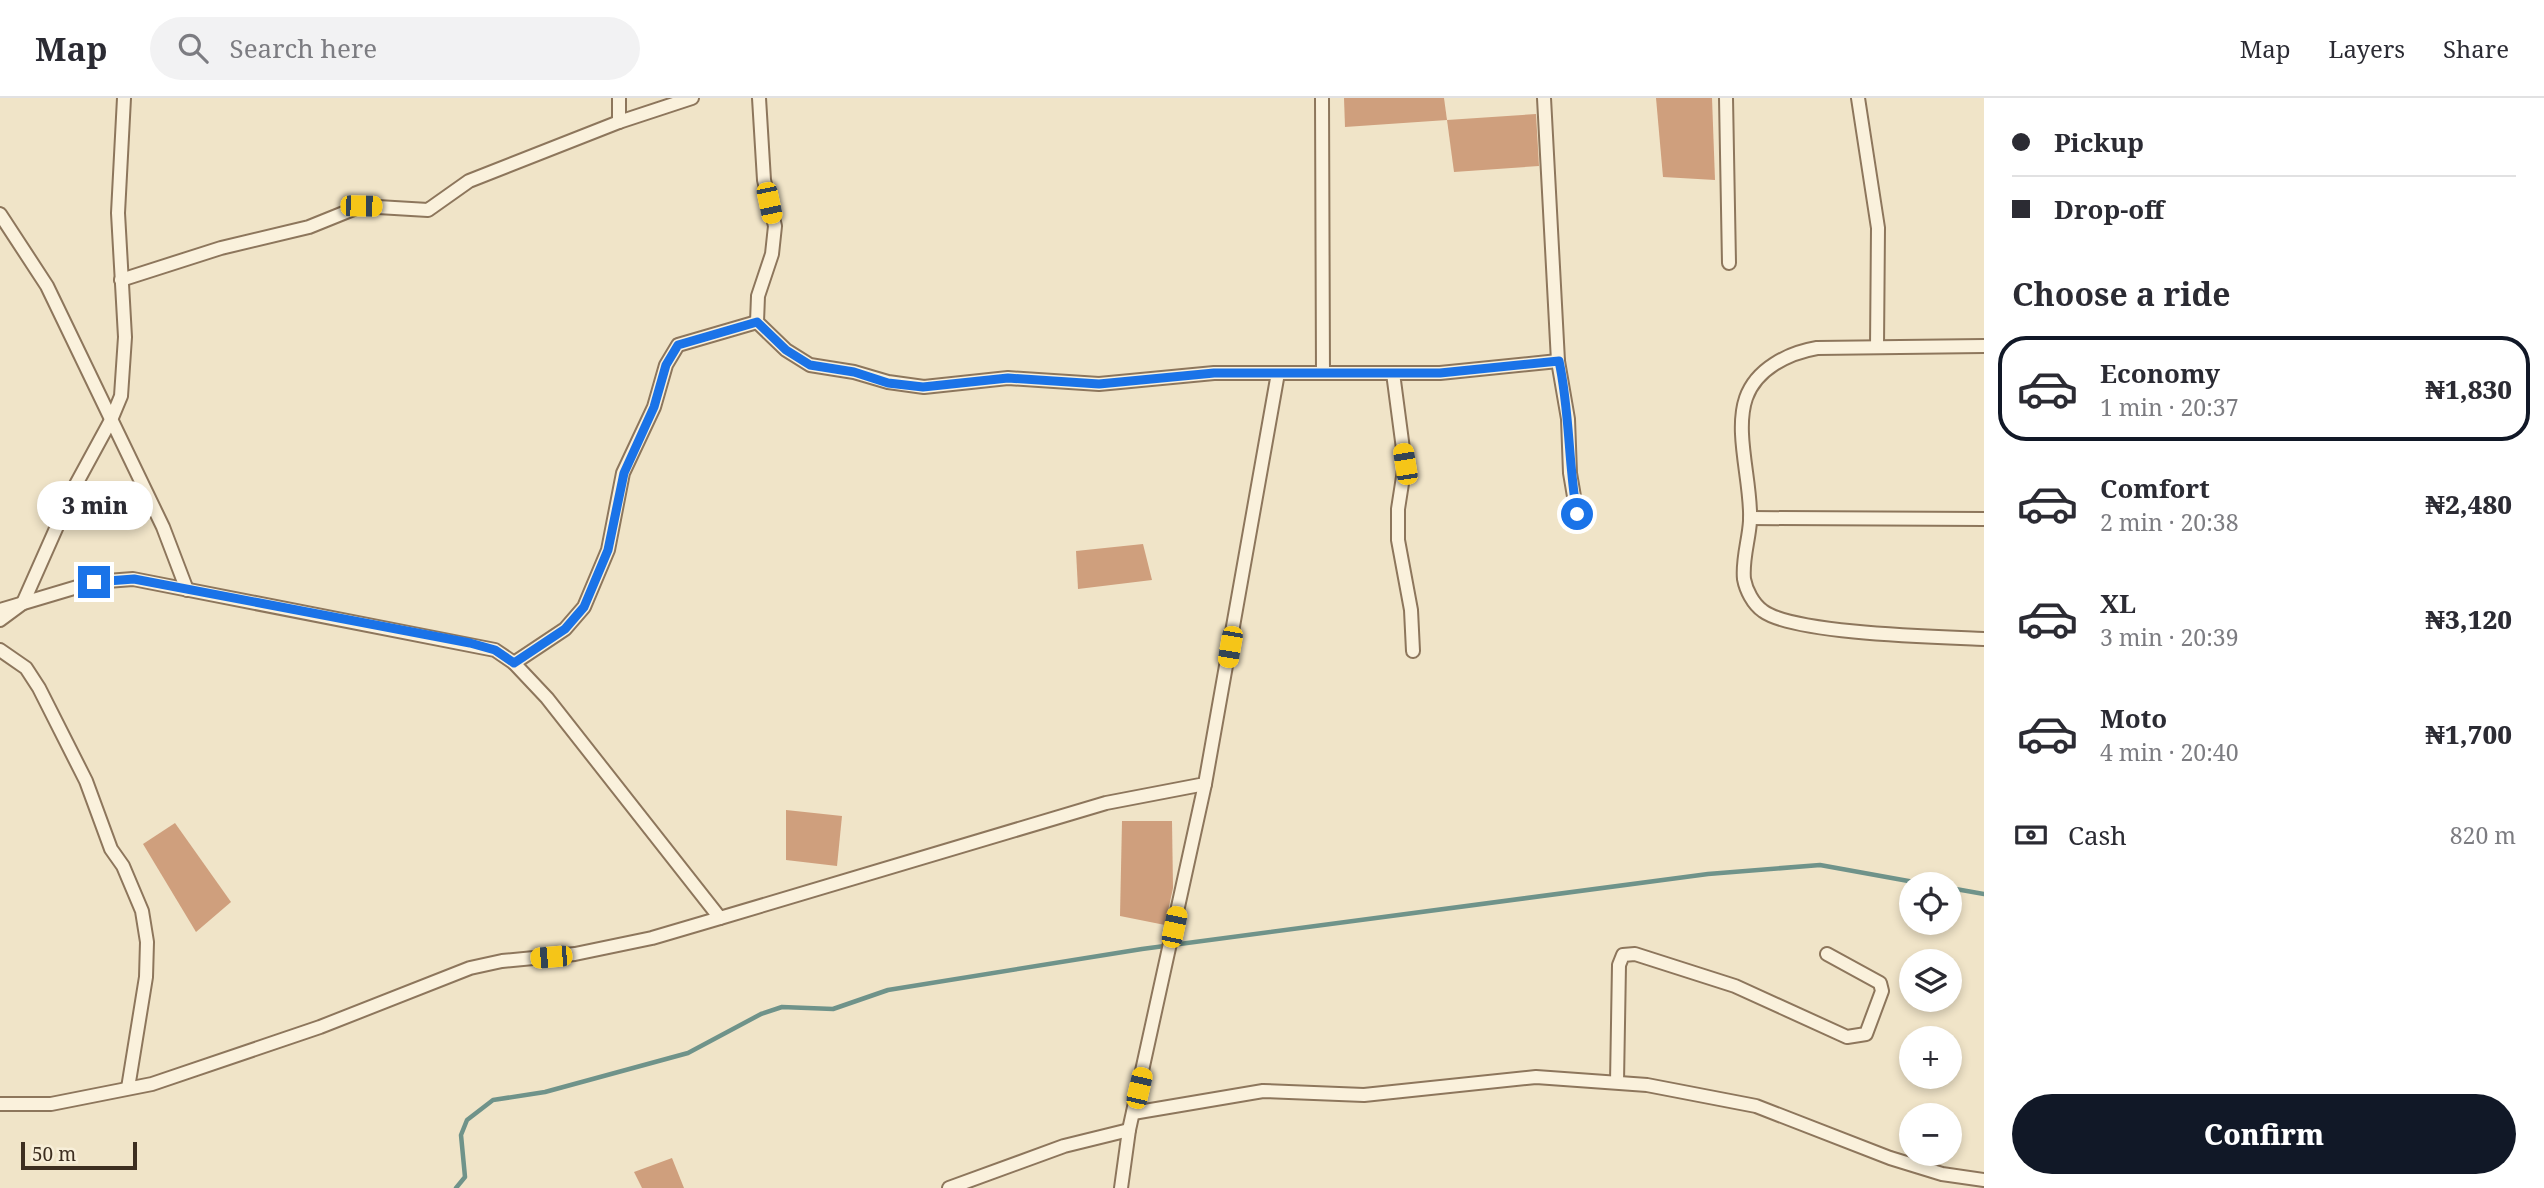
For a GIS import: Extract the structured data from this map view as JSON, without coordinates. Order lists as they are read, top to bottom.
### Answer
{
  "scale_bar": "50 m",
  "page": {
    "header": "Map",
    "search": "Search here",
    "nav": ["Map", "Layers", "Share"],
    "banner": ["Pickup", "Drop-off"],
    "heading": "Choose a ride",
    "list": [
      {
        "name": "Economy",
        "note": "1 min · 20:37",
        "value": "₦1,830"
      },
      {
        "name": "Comfort",
        "note": "2 min · 20:38",
        "value": "₦2,480"
      },
      {
        "name": "XL",
        "note": "3 min · 20:39",
        "value": "₦3,120"
      },
      {
        "name": "Moto",
        "note": "4 min · 20:40",
        "value": "₦1,700"
      }
    ],
    "bubble": "3 min",
    "pay": ["Cash", "820 m"],
    "map_buttons": ["+", "−"],
    "buttons": "Confirm",
    "scale": "50 m"
  }
}
